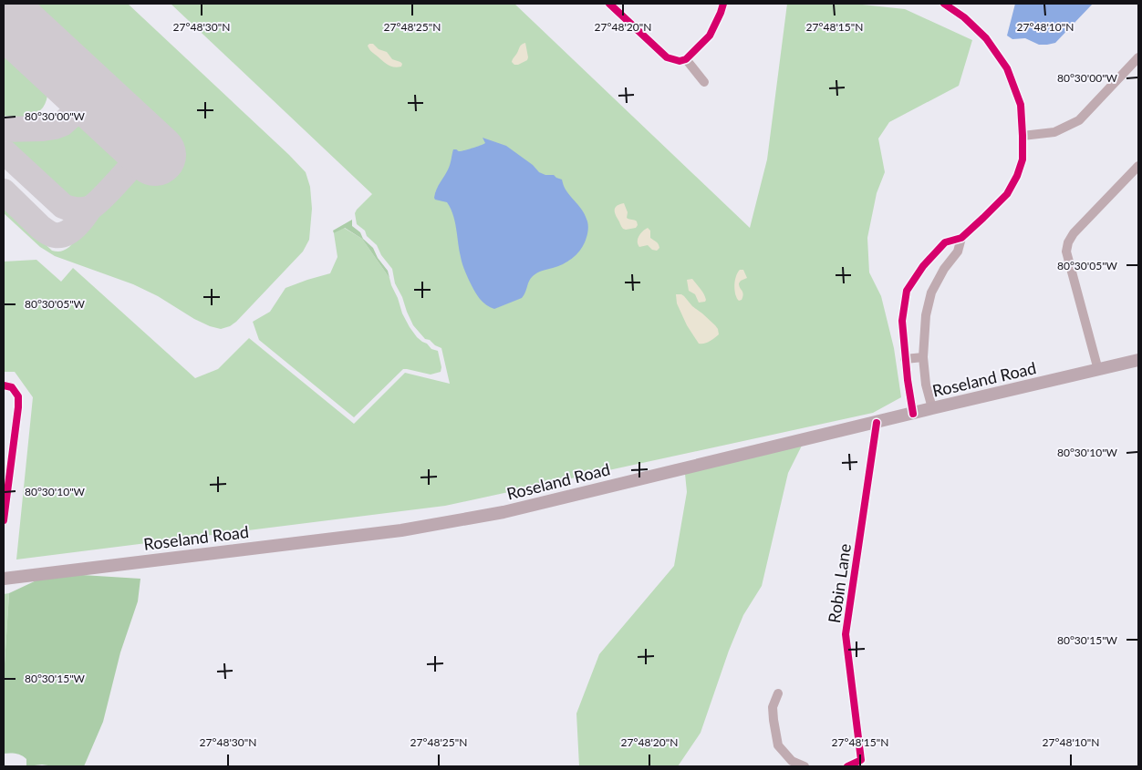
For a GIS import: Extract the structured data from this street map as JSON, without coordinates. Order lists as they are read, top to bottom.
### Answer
{
  "streets": {
    "main road": ["Roseland Road"],
    "street": ["Robin Lane"]
  },
  "crossings": [
    ["Roseland Road", "Robin Lane"]
  ],
  "coordinates": [
    "27°48'30\"N",
    "27°48'25\"N",
    "27°48'20\"N",
    "27°48'15\"N",
    "27°48'10\"N",
    "80°30'00\"W",
    "80°30'05\"W",
    "80°30'10\"W",
    "80°30'15\"W"
  ]
}
